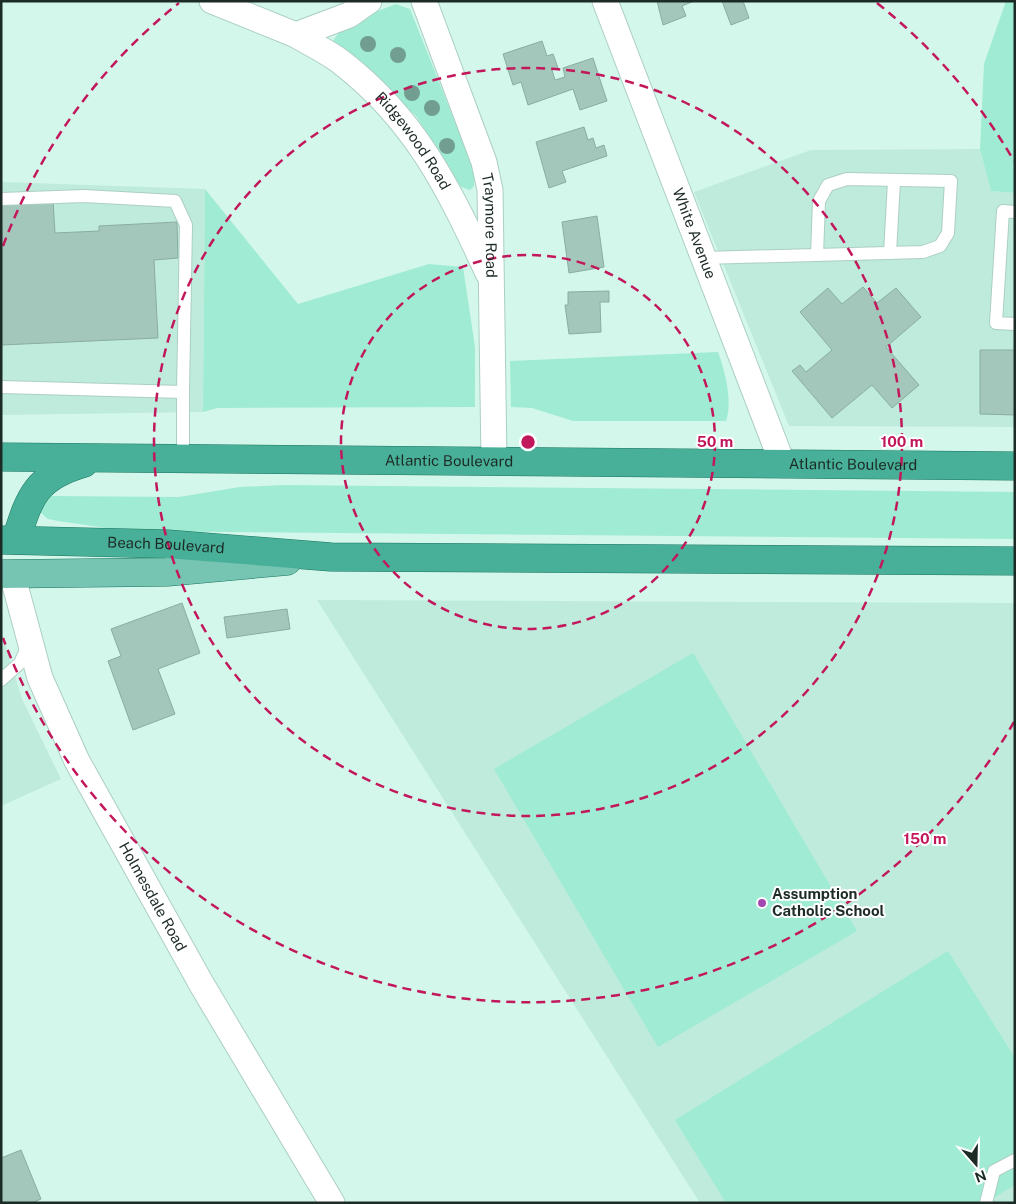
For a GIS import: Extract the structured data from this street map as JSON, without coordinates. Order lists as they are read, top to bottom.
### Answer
{
  "streets": {
    "highway": ["Atlantic Boulevard", "Beach Boulevard"],
    "street": [
      "Ridgewood Road",
      "Traymore Road",
      "White Avenue",
      "Holmesdale Road"
    ]
  },
  "crossings": [
    ["Ridgewood Road", "Traymore Road"],
    ["Traymore Road", "Atlantic Boulevard"],
    ["White Avenue", "Atlantic Boulevard"]
  ],
  "places": ["Assumption Catholic School"],
  "north": "bottom",
  "rings": ["50 m", "100 m", "150 m"]
}
